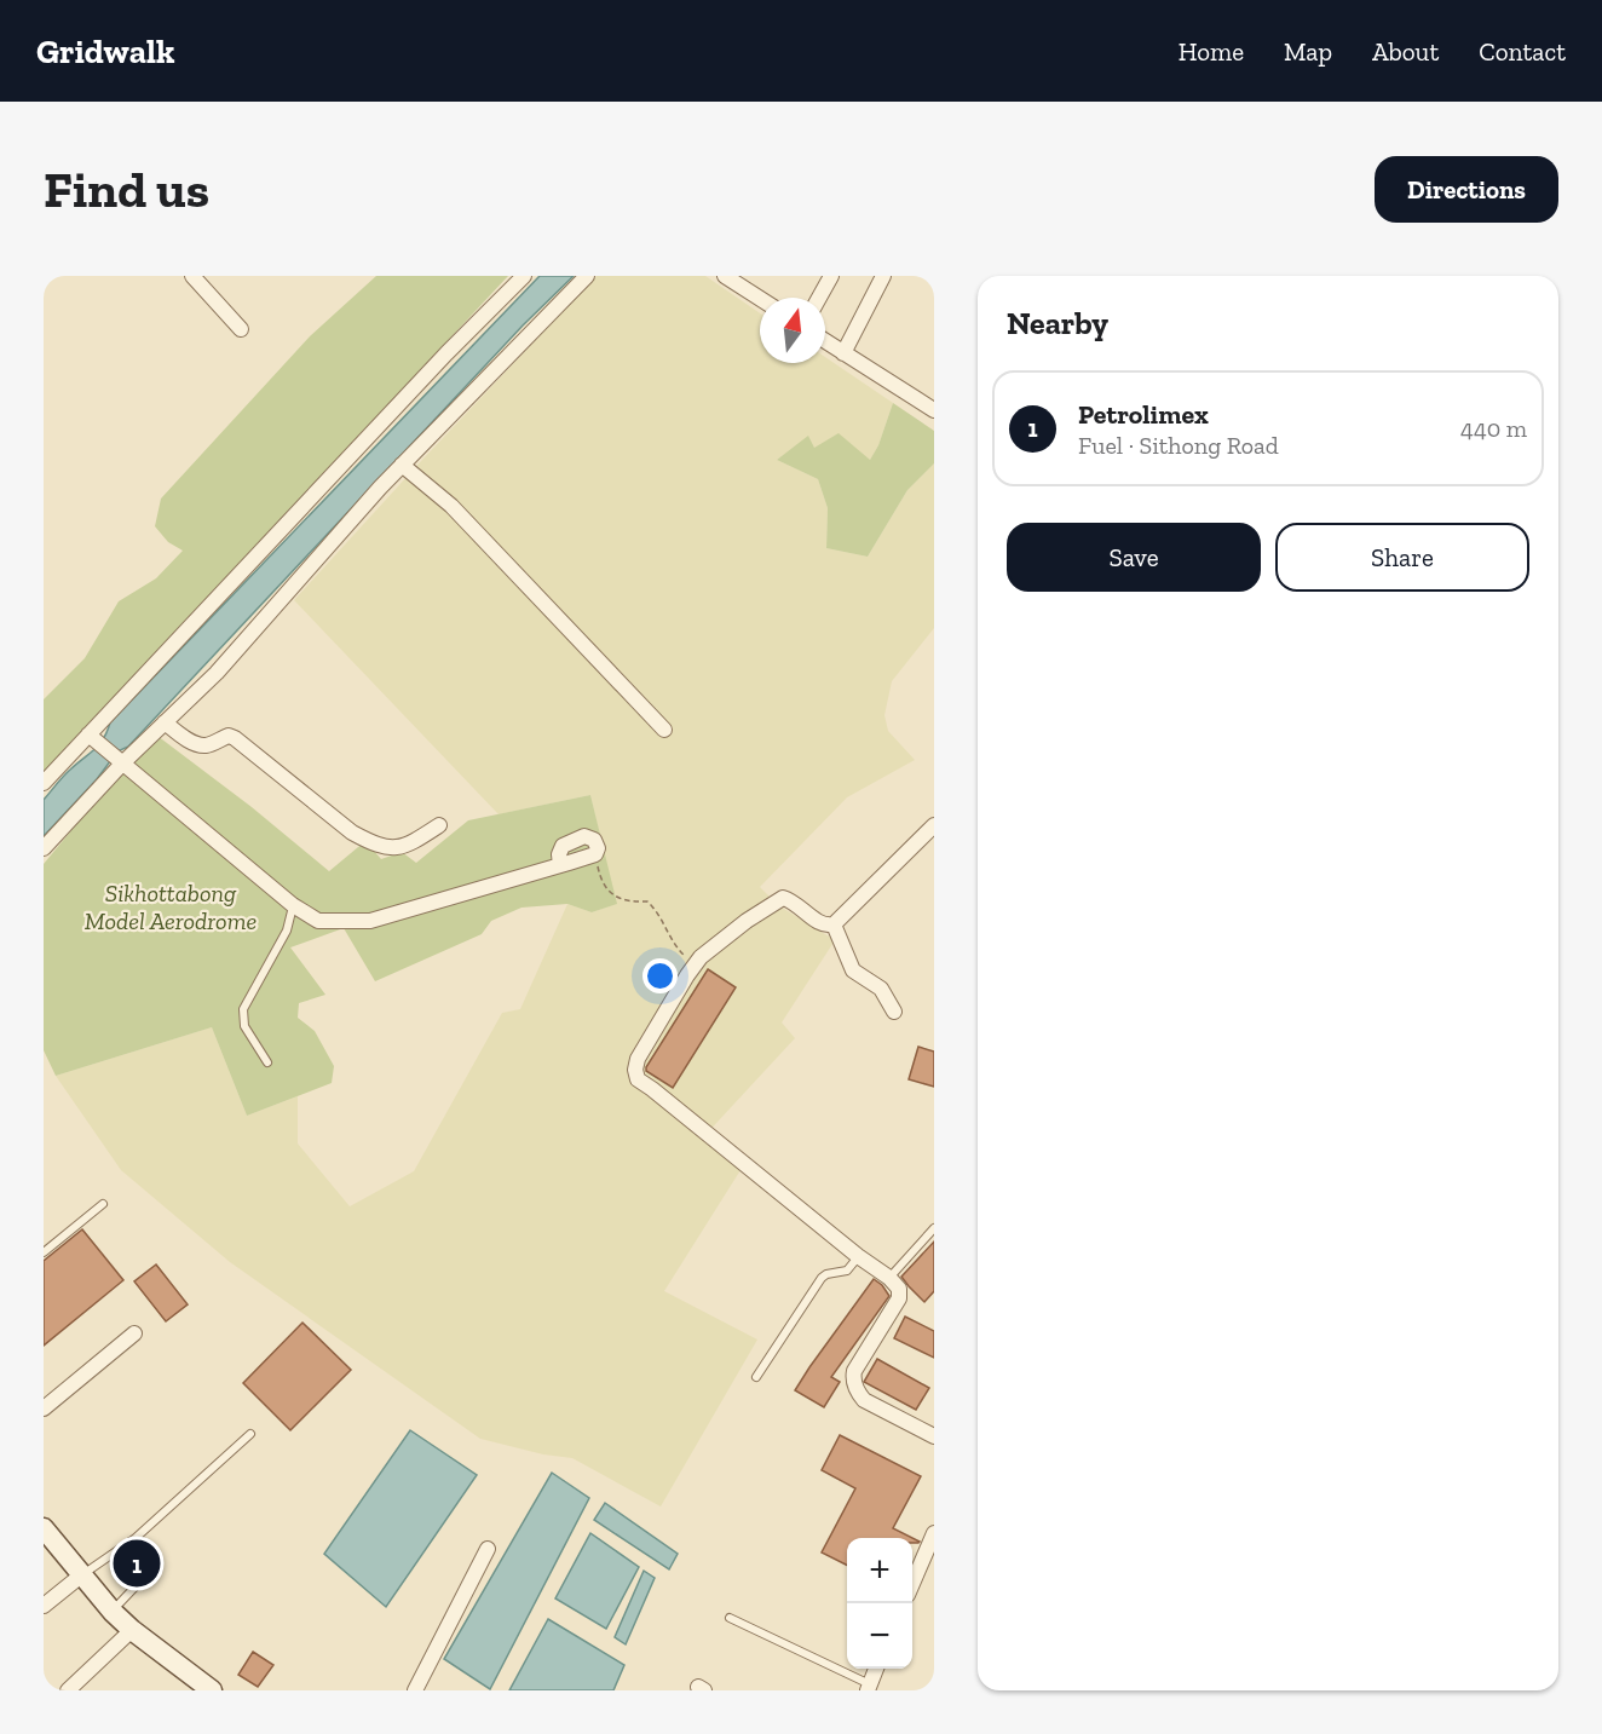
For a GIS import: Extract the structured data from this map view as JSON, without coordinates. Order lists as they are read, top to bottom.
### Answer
{
  "parks": ["Sikhottabong Model Aerodrome"],
  "north": "top",
  "page": {
    "header": "Gridwalk",
    "nav": [
      "Home",
      "Map",
      "About",
      "Contact"
    ],
    "buttons": [
      "Directions",
      ["Save", "Share"]
    ],
    "title": "Find us",
    "heading": "Nearby",
    "list": [
      {
        "mark": "1",
        "name": "Petrolimex",
        "note": "Fuel · Sithong Road",
        "value": "440 m"
      }
    ],
    "pins": "1",
    "map_buttons": ["+", "−"]
  }
}
